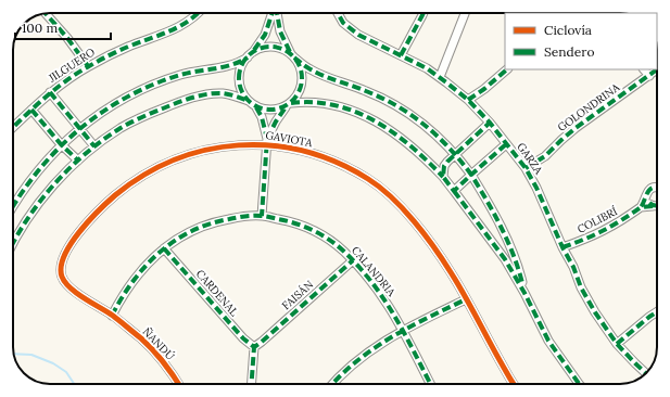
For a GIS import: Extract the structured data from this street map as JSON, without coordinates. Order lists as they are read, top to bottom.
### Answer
{
  "streets": {
    "street": [
      "JILGUERO",
      "GOLONDRINA",
      "GAVIOTA",
      "GARZA",
      "COLIBRÍ",
      "CALANDRIA",
      "CARDENAL",
      "FAISÁN",
      "ÑANDÚ"
    ]
  },
  "crossings": [
    ["GOLONDRINA", "GARZA"],
    ["GAVIOTA", "CALANDRIA"],
    ["GAVIOTA", "ÑANDÚ"],
    ["GARZA", "COLIBRÍ"],
    ["CALANDRIA", "CARDENAL"],
    ["CALANDRIA", "FAISÁN"],
    ["CALANDRIA", "ÑANDÚ"],
    ["CARDENAL", "FAISÁN"]
  ],
  "legend": ["Ciclovía", "Sendero"],
  "scale_bar": "100 m"
}
